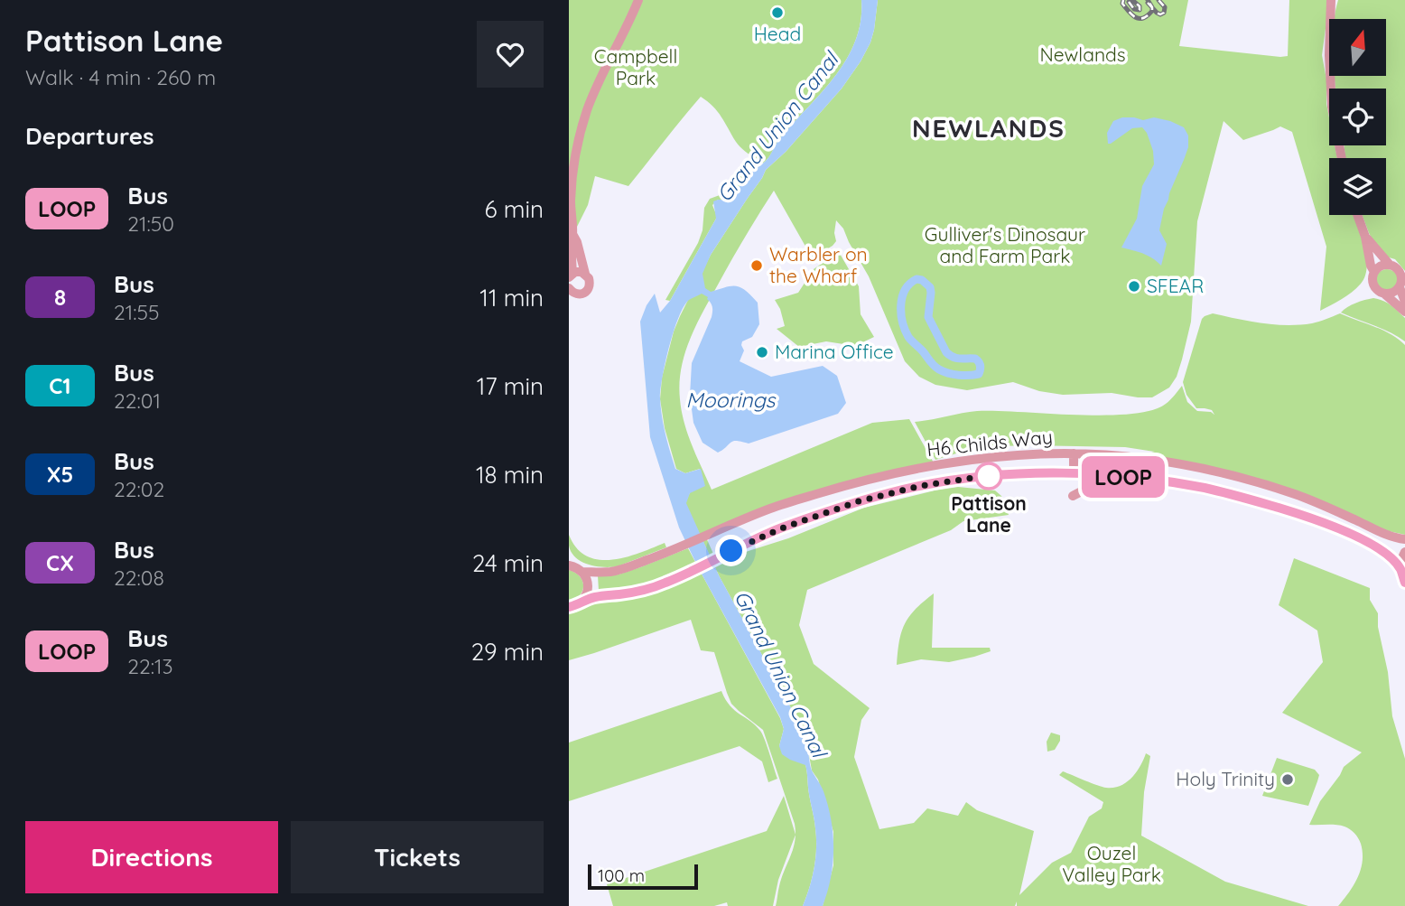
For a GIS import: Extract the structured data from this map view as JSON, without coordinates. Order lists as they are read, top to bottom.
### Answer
{
  "streets": {
    "street": ["H6 Childs Way"]
  },
  "districts": ["NEWLANDS"],
  "water": ["Grand Union Canal", "Moorings"],
  "parks": [
    "Newlands",
    "Campbell Park",
    "Gulliver's Dinosaur and Farm Park",
    "Ouzel Valley Park"
  ],
  "places": [
    "Head",
    "Warbler on the Wharf",
    "SFEAR",
    "Marina Office",
    "Pattison Lane",
    "Holy Trinity"
  ],
  "lines": ["bus line LOOP"],
  "scale_bar": "100 m",
  "north": "top",
  "page": {
    "heading": [
      ["Pattison Lane", "Walk · 4 min · 260 m"],
      "Departures"
    ],
    "on_map": "LOOP",
    "list": [
      {
        "mark": "LOOP",
        "name": "Bus",
        "note": "21:50",
        "value": "6 min"
      },
      {
        "mark": "8",
        "name": "Bus",
        "note": "21:55",
        "value": "11 min"
      },
      {
        "mark": "C1",
        "name": "Bus",
        "note": "22:01",
        "value": "17 min"
      },
      {
        "mark": "X5",
        "name": "Bus",
        "note": "22:02",
        "value": "18 min"
      },
      {
        "mark": "CX",
        "name": "Bus",
        "note": "22:08",
        "value": "24 min"
      },
      {
        "mark": "LOOP",
        "name": "Bus",
        "note": "22:13",
        "value": "29 min"
      }
    ],
    "buttons": ["Directions", "Tickets"],
    "scale": "100 m"
  }
}
